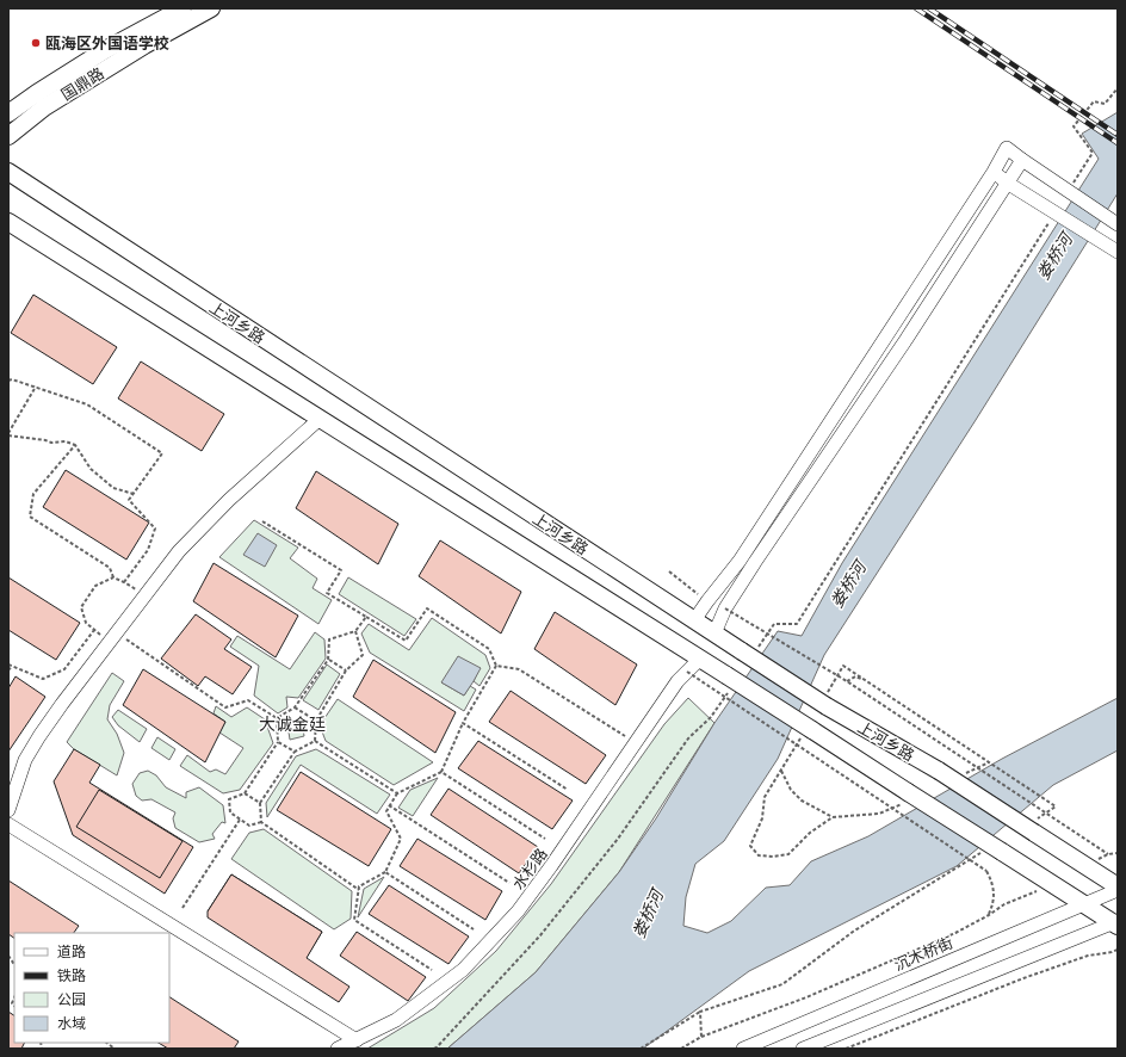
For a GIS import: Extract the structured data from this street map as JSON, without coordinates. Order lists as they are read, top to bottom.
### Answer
{
  "streets": {
    "main road": ["国鼎路", "上河乡路"],
    "street": ["水杉路", "沉木桥街"]
  },
  "crossings": [
    ["上河乡路", "水杉路"],
    ["上河乡路", "沉木桥街"]
  ],
  "districts": ["大诚金廷"],
  "water": ["娄桥河"],
  "places": ["瓯海区外国语学校"],
  "legend": [
    "道路",
    "铁路",
    "公园",
    "水域"
  ]
}
